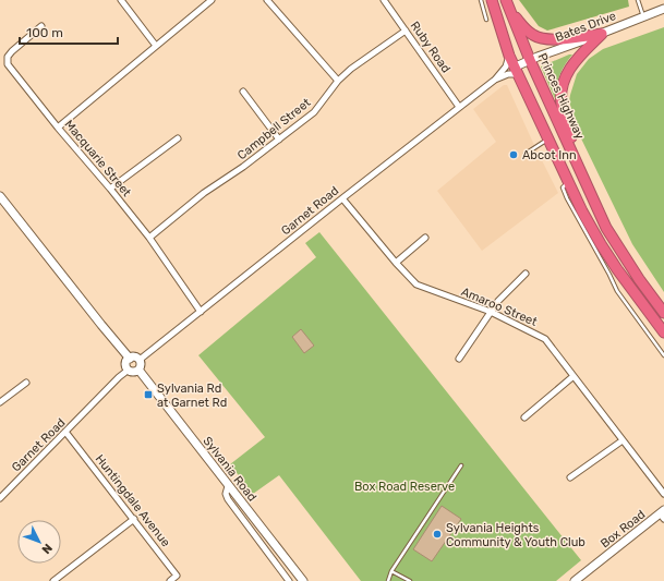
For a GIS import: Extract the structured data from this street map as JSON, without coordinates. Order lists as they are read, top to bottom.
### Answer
{
  "streets": {
    "highway": ["Princes Highway"],
    "street": [
      "Bates Drive",
      "Ruby Road",
      "Campbell Street",
      "Macquarie Street",
      "Garnet Road",
      "Amaroo Street",
      "Sylvania Road",
      "Huntingdale Avenue",
      "Box Road"
    ]
  },
  "crossings": [
    ["Bates Drive", "Princes Highway"],
    ["Bates Drive", "Garnet Road"],
    ["Ruby Road", "Campbell Street"],
    ["Ruby Road", "Garnet Road"],
    ["Campbell Street", "Macquarie Street"],
    ["Macquarie Street", "Garnet Road"],
    ["Garnet Road", "Amaroo Street"],
    ["Garnet Road", "Sylvania Road"],
    ["Garnet Road", "Huntingdale Avenue"]
  ],
  "parks": ["Box Road Reserve"],
  "places": {
    "other": ["Abcot Inn", "Sylvania Heights Community & Youth Club"],
    "transit": ["Sylvania Rd at Garnet Rd"]
  },
  "scale_bar": "100 m",
  "north": "bottom right"
}
